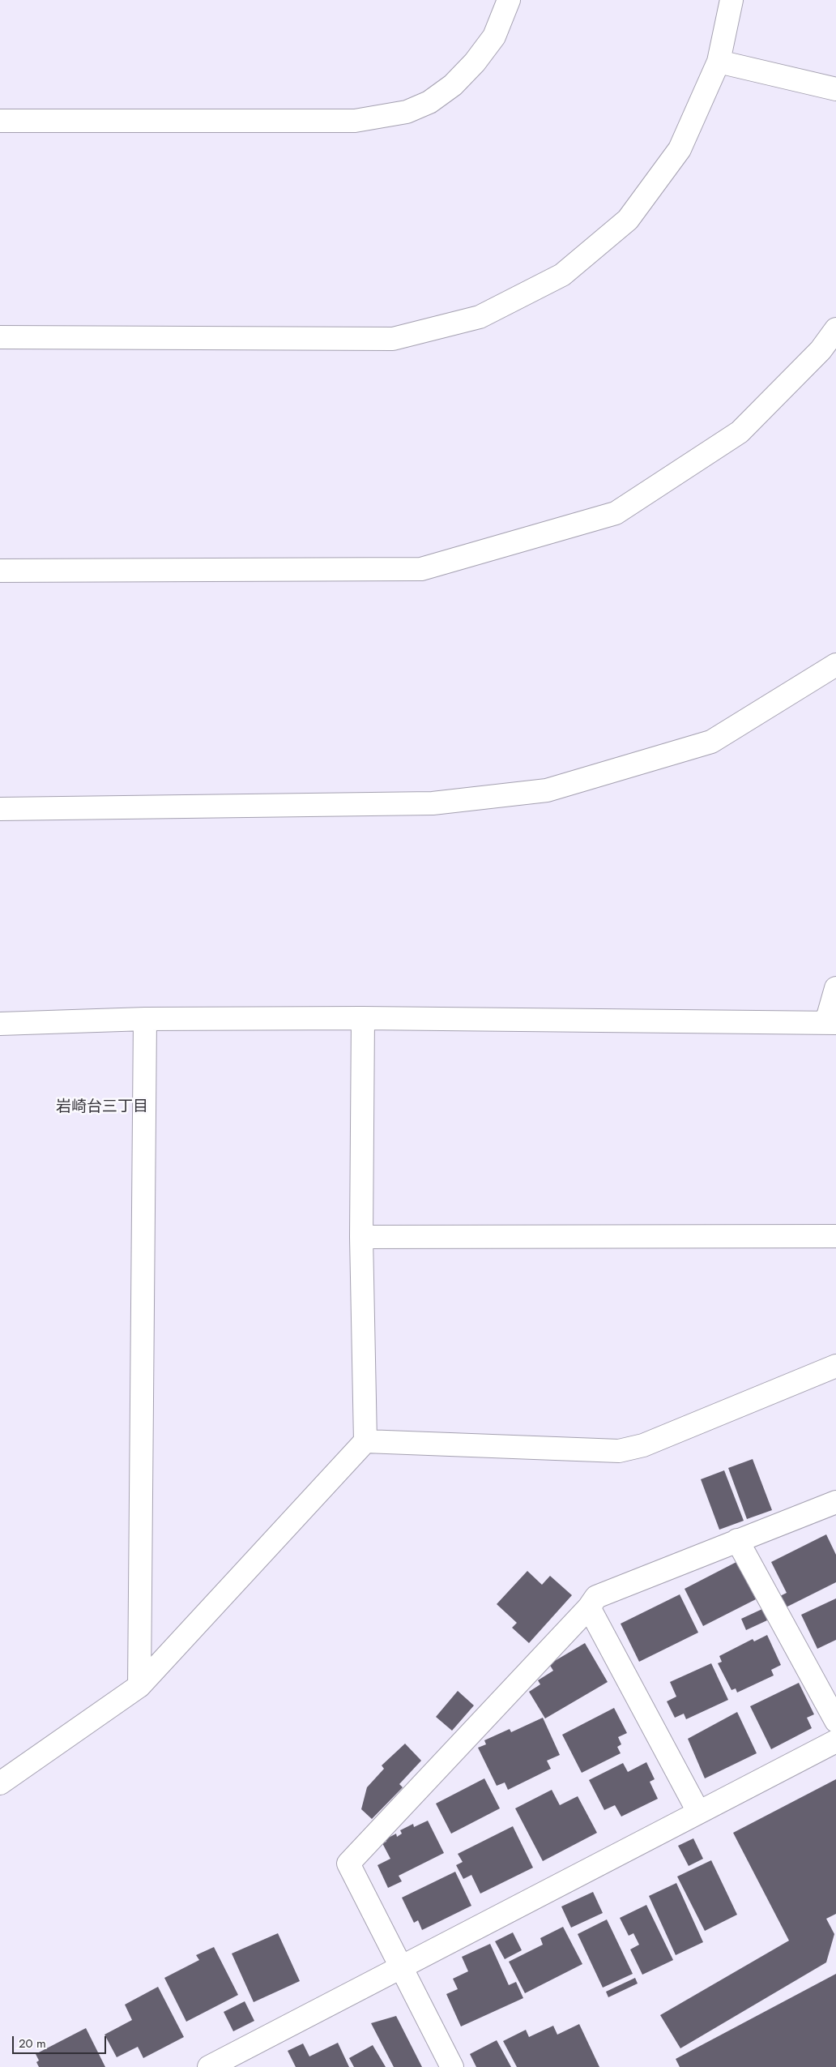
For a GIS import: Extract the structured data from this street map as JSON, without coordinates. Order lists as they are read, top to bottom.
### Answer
{
  "districts": ["岩崎台三丁目"],
  "scale_bar": "20 m"
}
